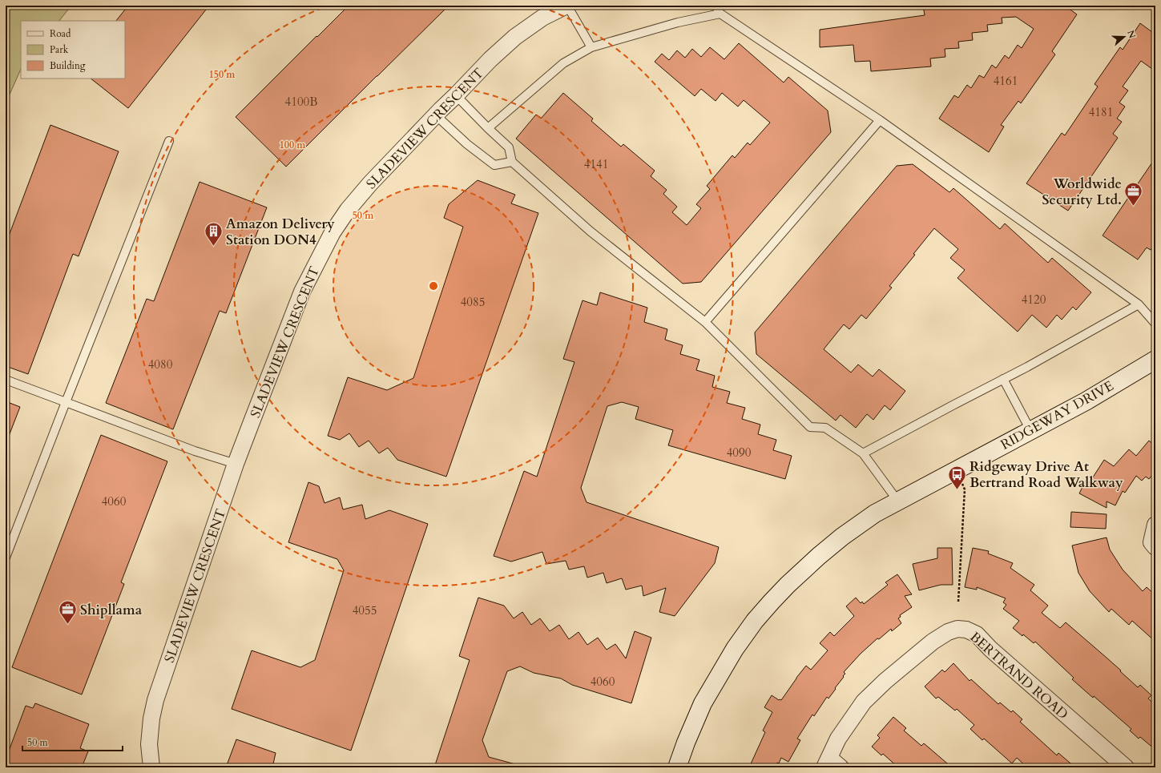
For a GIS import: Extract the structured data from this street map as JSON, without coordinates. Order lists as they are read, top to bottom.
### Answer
{
  "streets": {
    "street": ["SLADEVIEW CRESCENT", "RIDGEWAY DRIVE", "BERTRAND ROAD"]
  },
  "places": {
    "office": ["Worldwide Security Ltd.", "Shipllama"],
    "building": ["Amazon Delivery Station DON4"],
    "bus stop": ["Ridgeway Drive At Bertrand Road Walkway"]
  },
  "house_numbers": [
    "4161",
    "4100B",
    "4181",
    "4141",
    "4120",
    "4085",
    "4080",
    "4090",
    "4060",
    "4055",
    "4060"
  ],
  "legend": ["Road", "Park", "Building"],
  "scale_bar": "50 m",
  "north": "right",
  "rings": ["150 m", "100 m", "50 m"]
}
